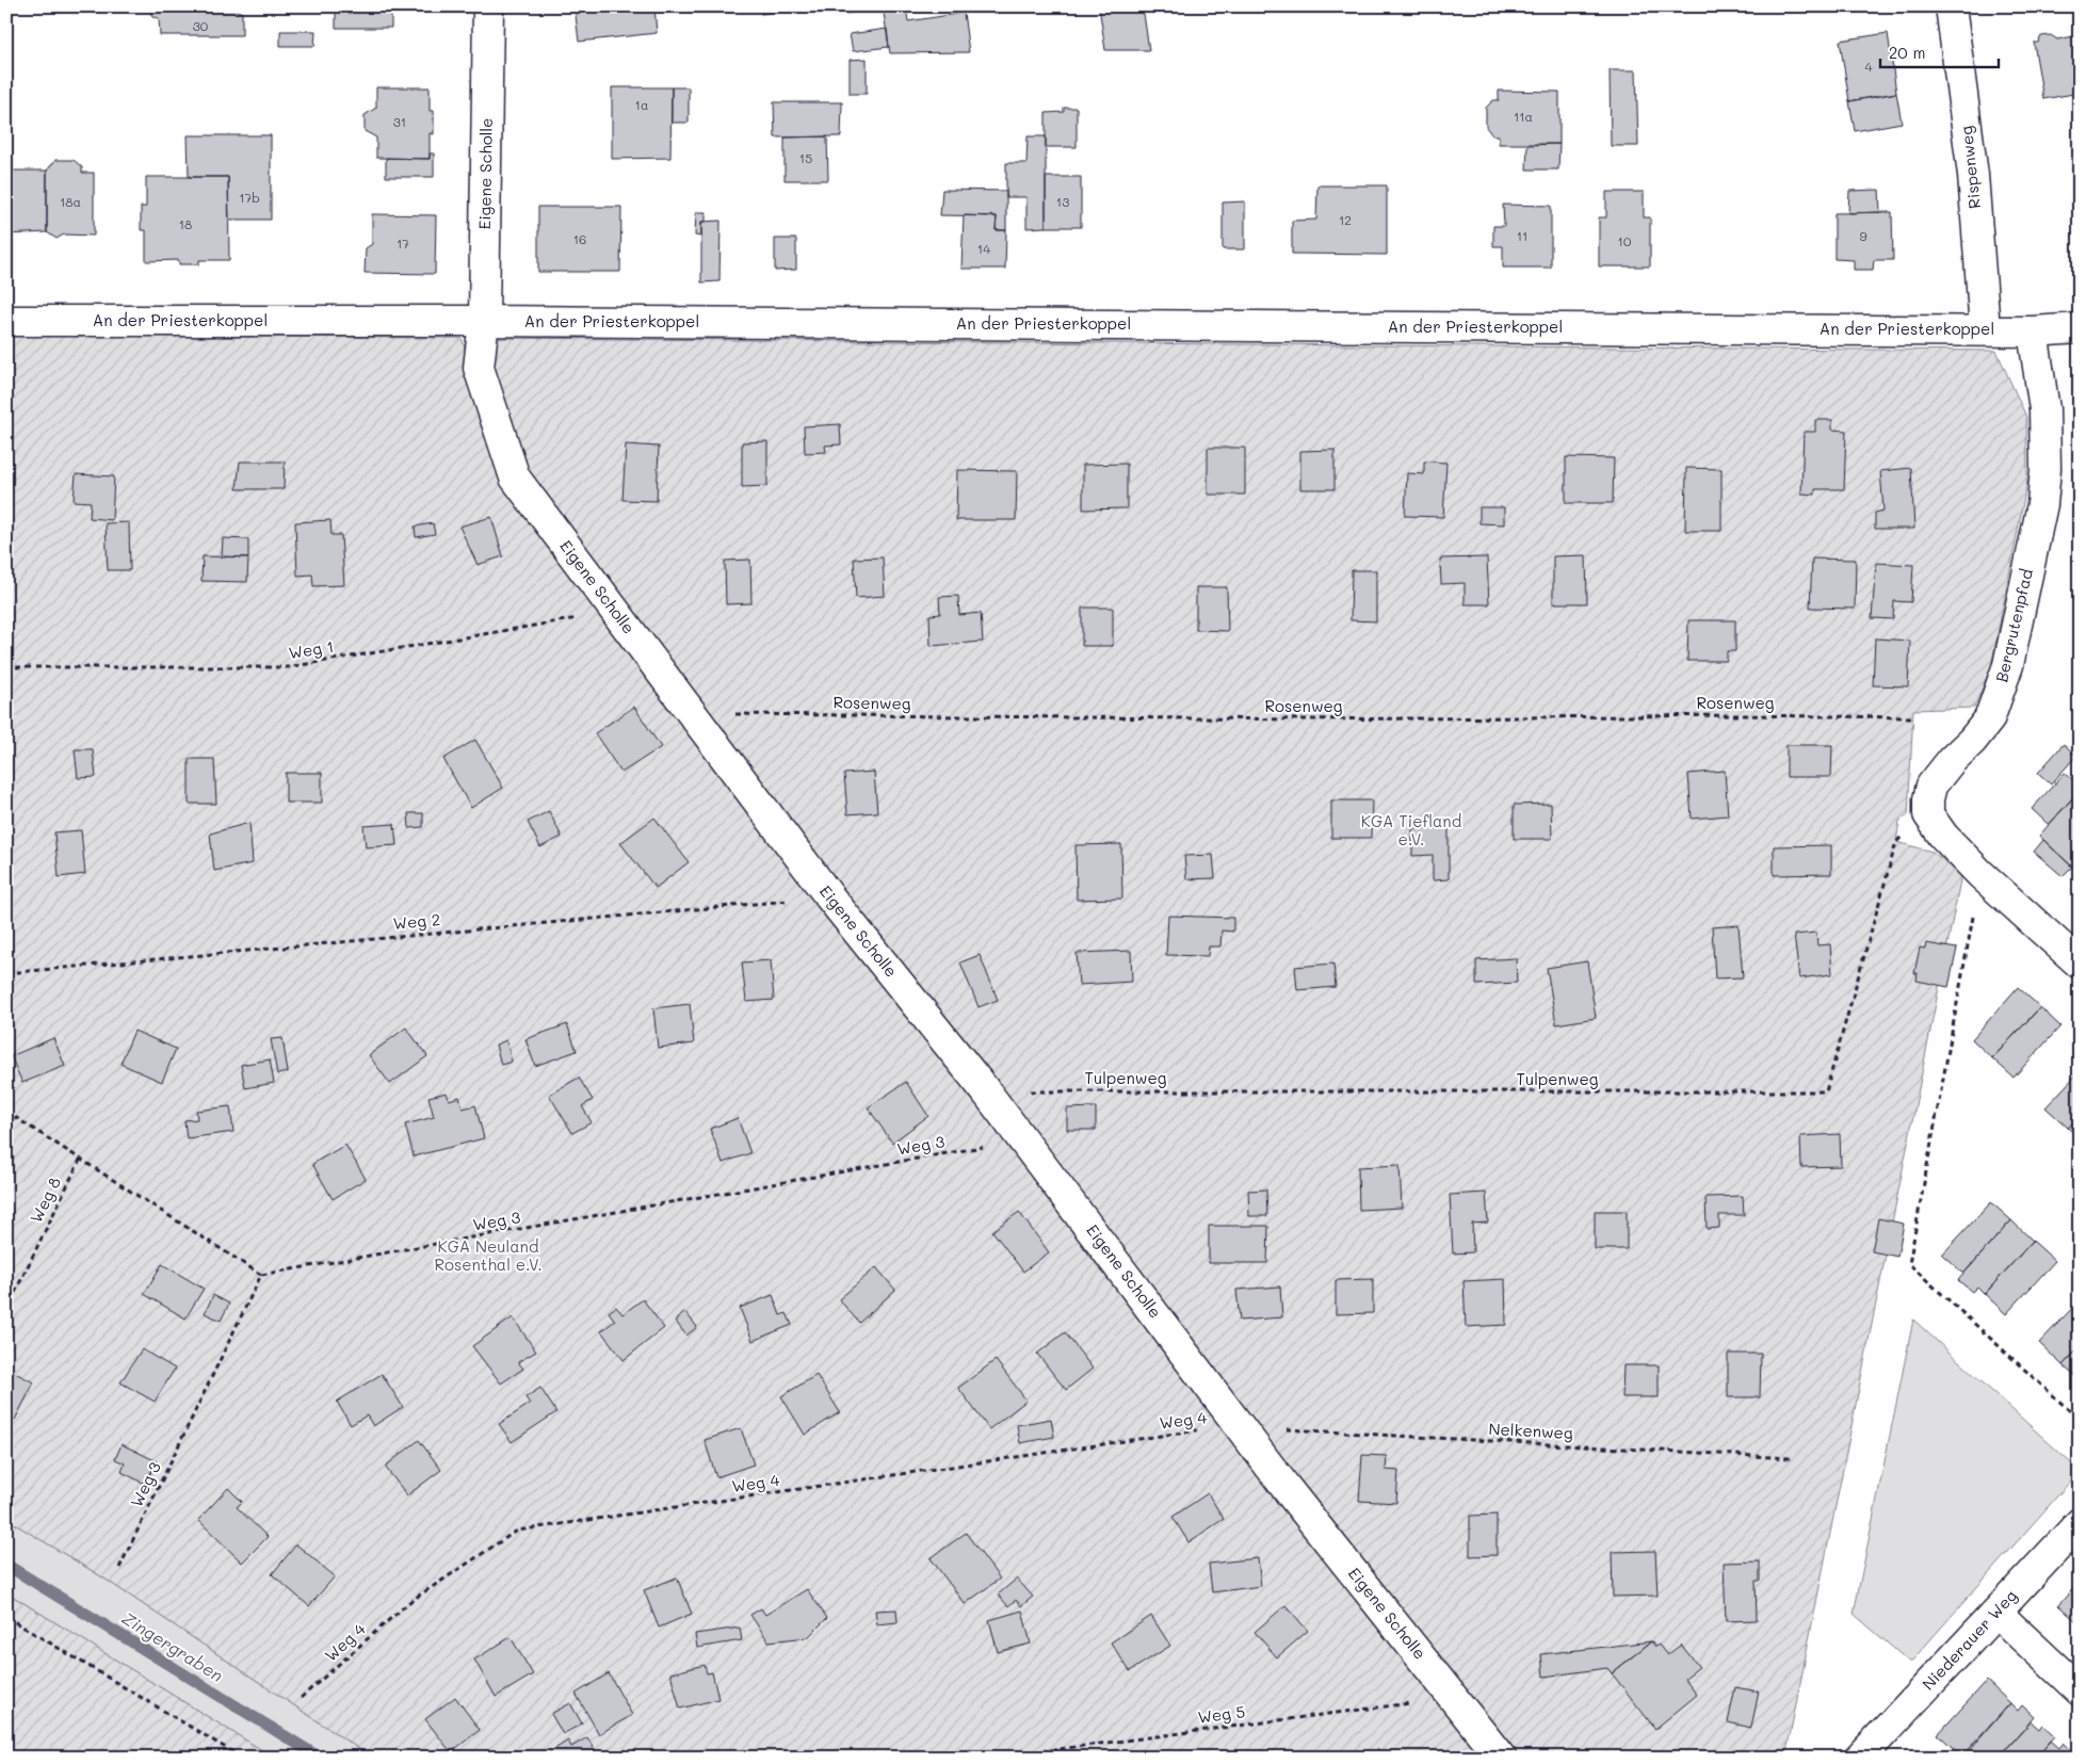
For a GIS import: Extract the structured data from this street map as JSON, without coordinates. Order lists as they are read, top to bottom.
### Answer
{
  "streets": {
    "street": [
      "Rispenweg",
      "Eigene Scholle",
      "An der Priesterkoppel",
      "Bergrutenpfad",
      "Niederauer Weg"
    ],
    "path": [
      "Weg 1",
      "Rosenweg",
      "Weg 2",
      "Tulpenweg",
      "Weg 3",
      "Weg 8",
      "Weg 4",
      "Nelkenweg",
      "Weg 5"
    ]
  },
  "crossings": [
    ["Rispenweg", "An der Priesterkoppel"],
    ["Eigene Scholle", "An der Priesterkoppel"],
    ["Eigene Scholle", "Weg 1"],
    ["Eigene Scholle", "Rosenweg"],
    ["Eigene Scholle", "Weg 2"],
    ["Eigene Scholle", "Tulpenweg"],
    ["Eigene Scholle", "Weg 3"],
    ["Eigene Scholle", "Weg 4"],
    ["Eigene Scholle", "Weg 5"],
    ["An der Priesterkoppel", "Bergrutenpfad"],
    ["Bergrutenpfad", "Tulpenweg"],
    ["Weg 4", "Nelkenweg"]
  ],
  "water": ["Zingergraben"],
  "parks": ["KGA Tiefland e.V.", "KGA Neuland Rosenthal e.V."],
  "house_numbers": [
    "30",
    "4",
    "1a",
    "11a",
    "31",
    "15",
    "17b",
    "18a",
    "13",
    "12",
    "18",
    "11",
    "9",
    "16",
    "10",
    "17",
    "14"
  ],
  "scale_bar": "20 m"
}
